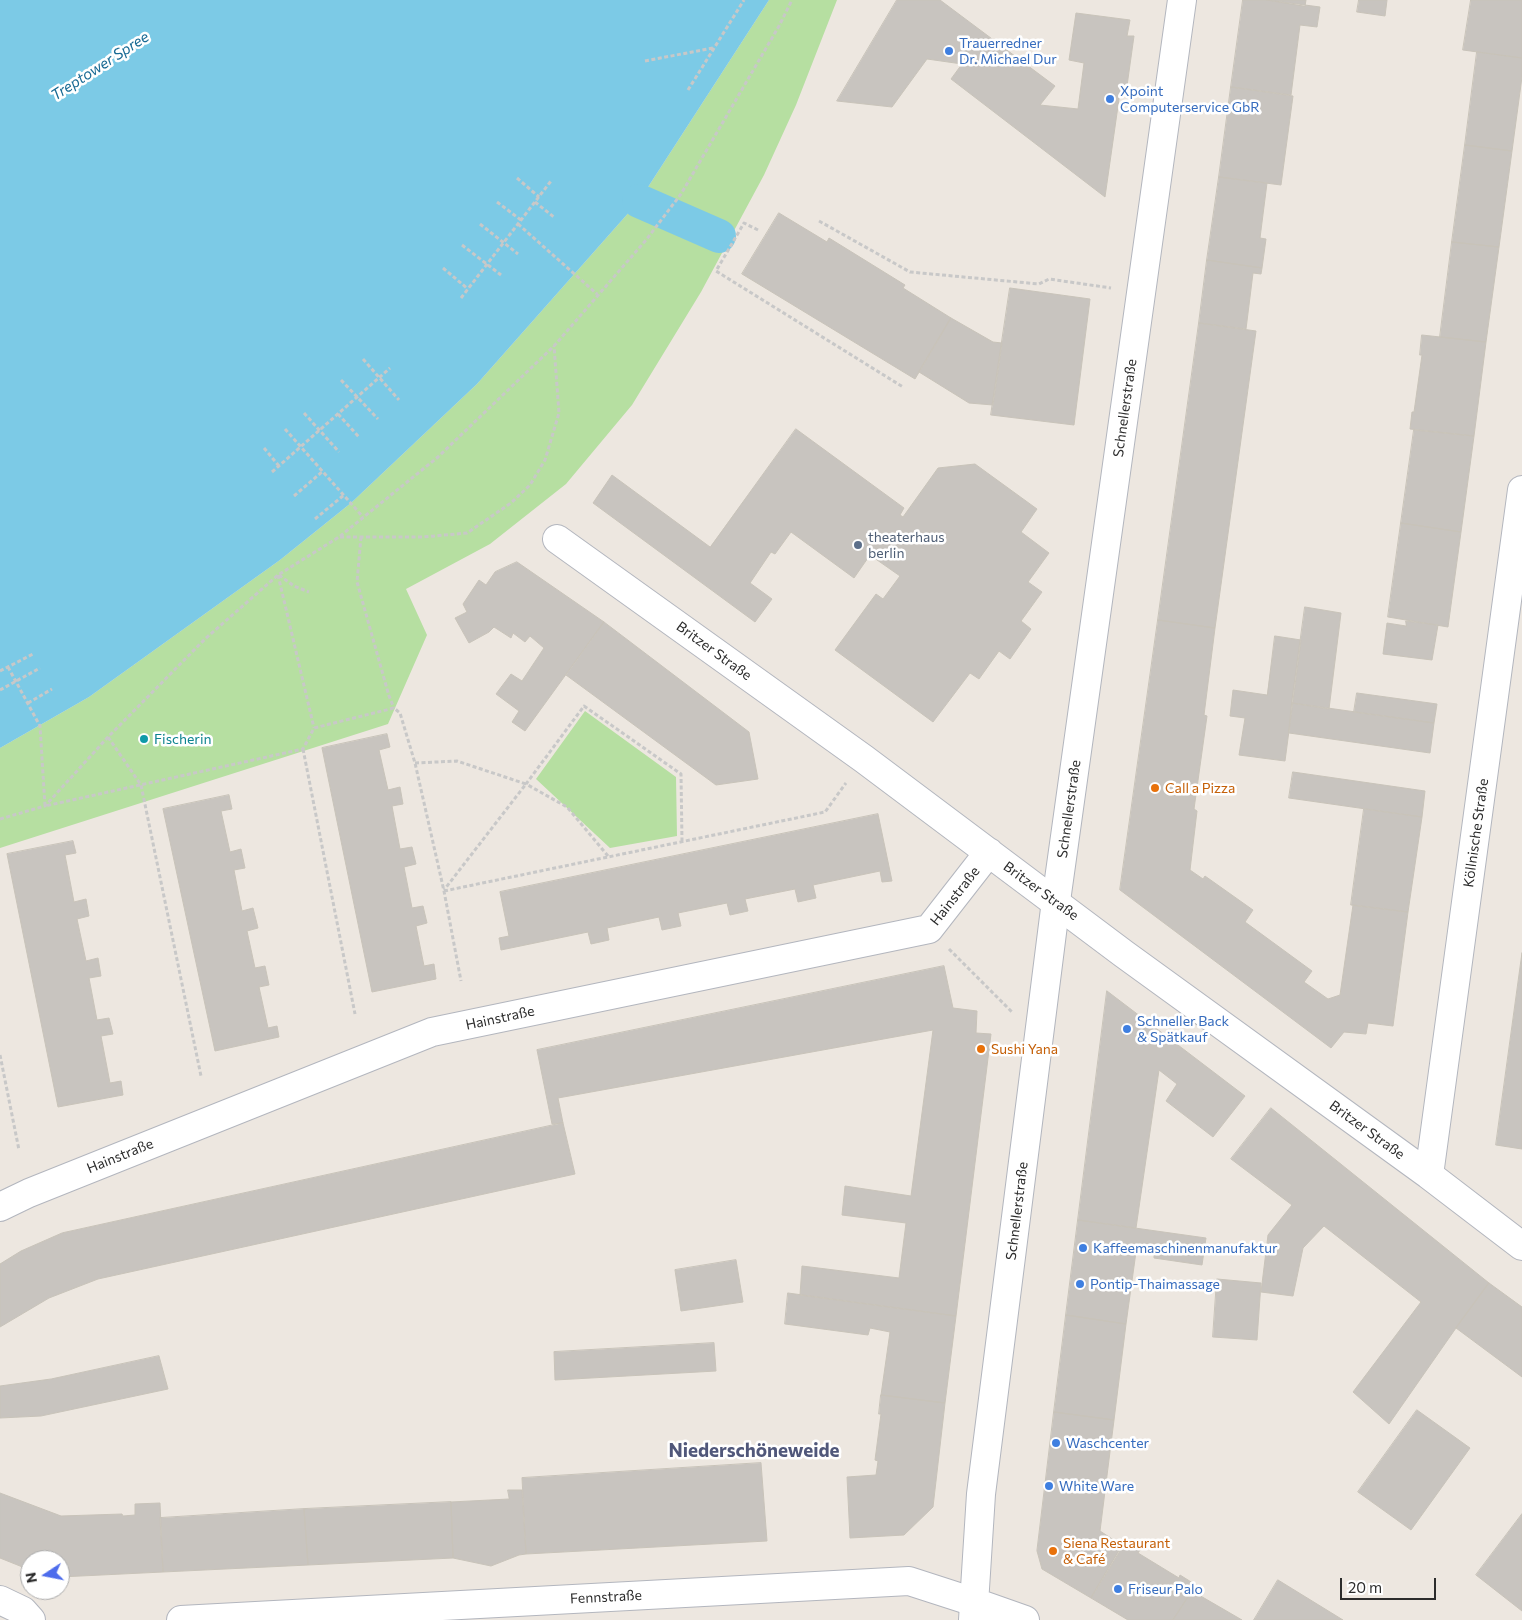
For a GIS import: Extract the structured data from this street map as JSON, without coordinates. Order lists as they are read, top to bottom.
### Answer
{
  "streets": {
    "street": [
      "Schnellerstraße",
      "Britzer Straße",
      "Köllnische Straße",
      "Hainstraße",
      "Fennstraße"
    ]
  },
  "crossings": [
    ["Schnellerstraße", "Britzer Straße"],
    ["Schnellerstraße", "Fennstraße"],
    ["Britzer Straße", "Köllnische Straße"],
    ["Britzer Straße", "Hainstraße"]
  ],
  "districts": ["Niederschöneweide"],
  "water": ["Treptower Spree"],
  "places": [
    "Trauerredner Dr. Michael Dur",
    "Xpoint Computerservice GbR",
    "theaterhaus berlin",
    "Fischerin",
    "Call a Pizza",
    "Schneller Back & Spätkauf",
    "Sushi Yana",
    "Kaffeemaschinenmanufaktur",
    "Pontip-Thaimassage",
    "Waschcenter",
    "White Ware",
    "Siena Restaurant & Café",
    "Friseur Palo"
  ],
  "scale_bar": "20 m",
  "north": "left"
}
